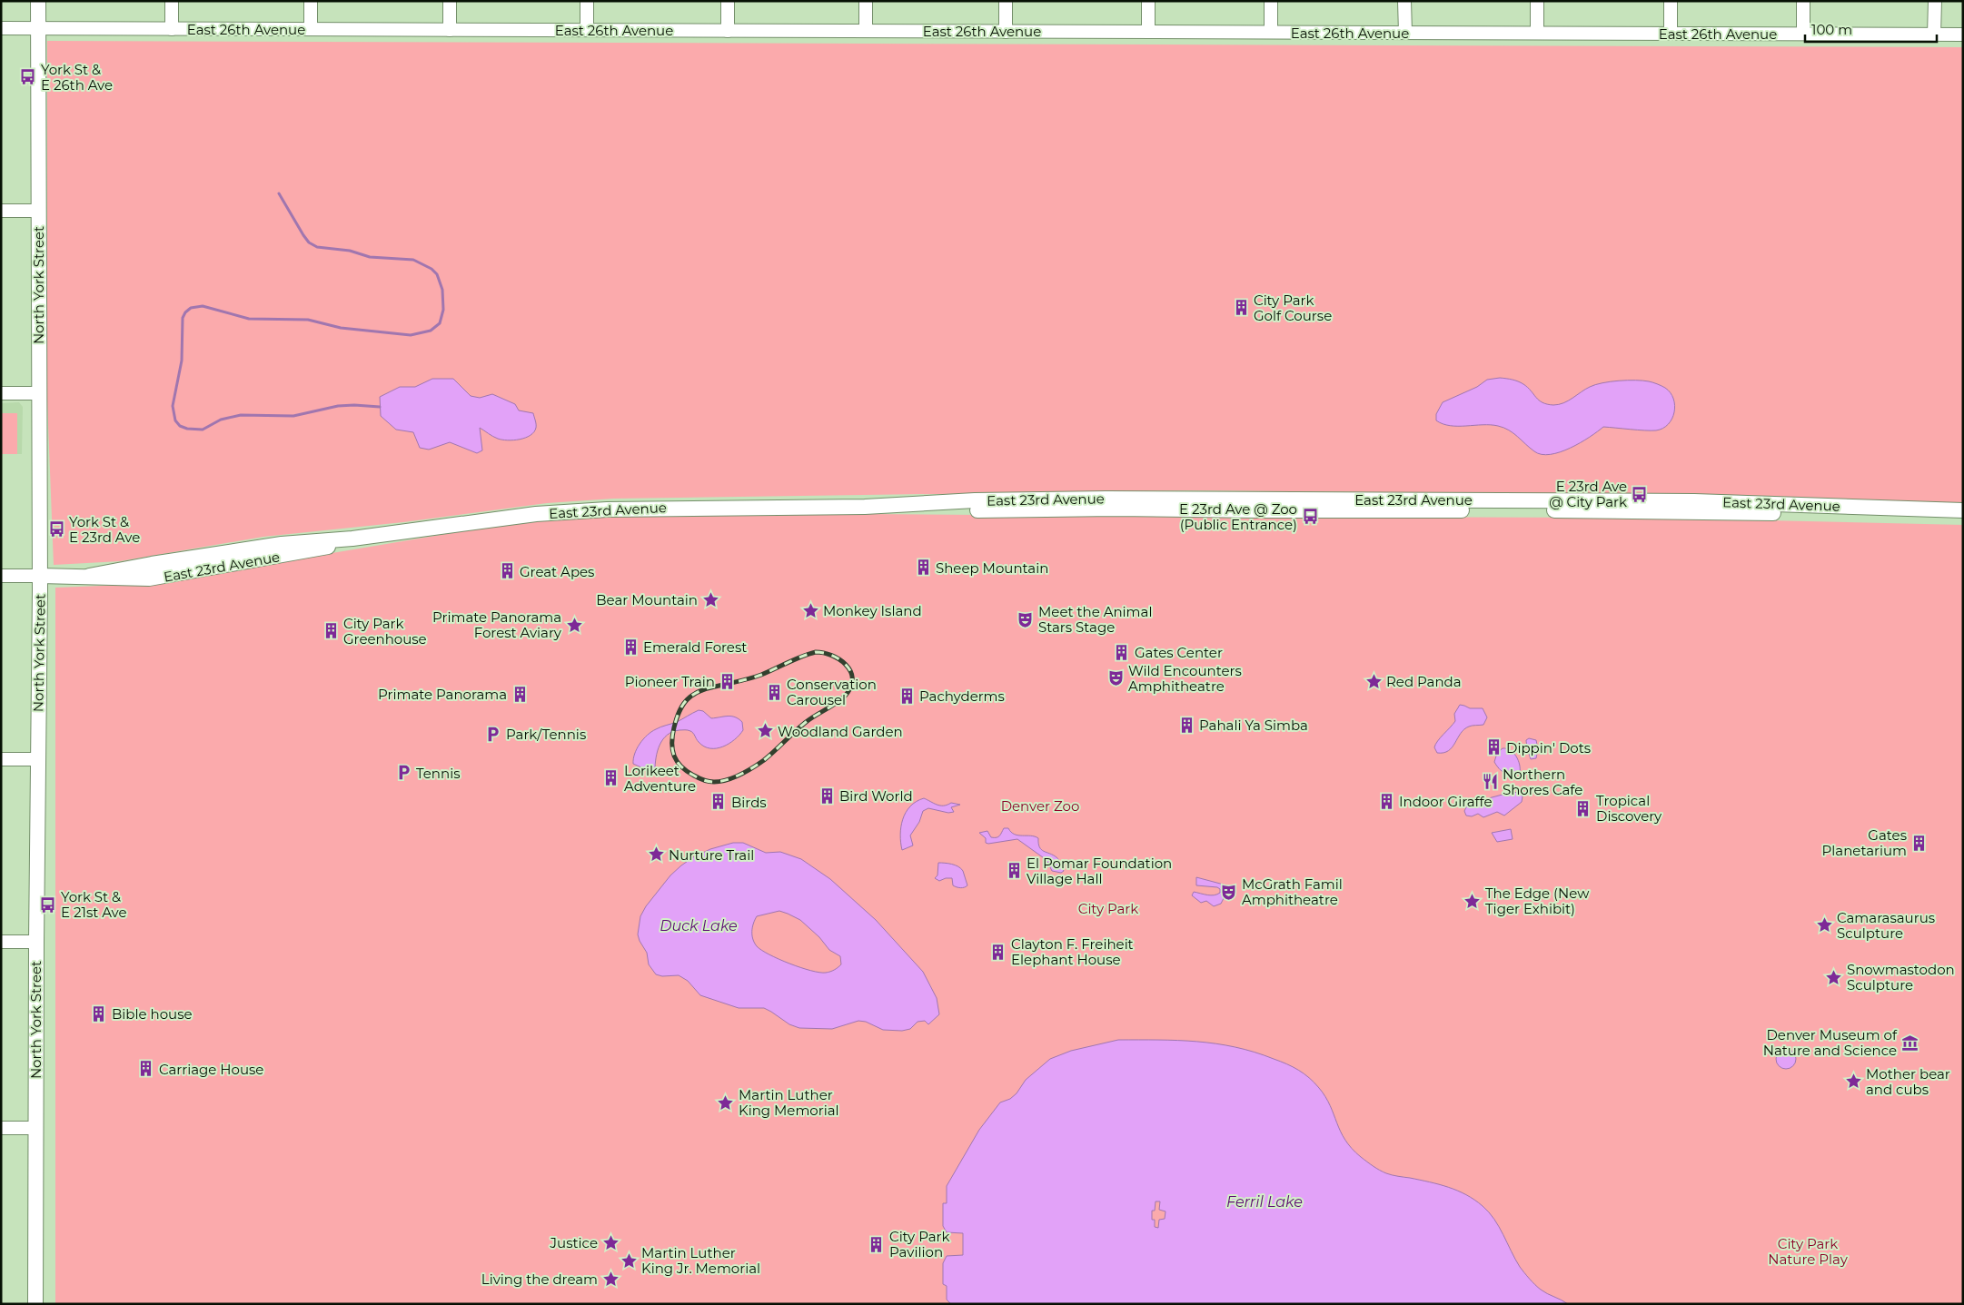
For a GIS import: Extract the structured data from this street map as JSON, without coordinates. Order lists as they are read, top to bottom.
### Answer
{
  "streets": {
    "main road": ["North York Street", "East 23rd Avenue"],
    "street": ["East 26th Avenue"]
  },
  "crossings": [
    ["East 26th Avenue", "North York Street"],
    ["North York Street", "East 23rd Avenue"]
  ],
  "water": ["Duck Lake", "Ferril Lake"],
  "parks": ["Denver Zoo", "City Park", "City Park Nature Play"],
  "places": {
    "bus stop": [
      "York St & E 26th Ave",
      "E 23rd Ave @ City Park",
      "E 23rd Ave @ Zoo (Public Entrance)",
      "York St & E 23rd Ave",
      "York St & E 21st Ave"
    ],
    "building": [
      "City Park Golf Course",
      "Sheep Mountain",
      "Great Apes",
      "City Park Greenhouse",
      "Emerald Forest",
      "Gates Center",
      "Pioneer Train",
      "Conservation Carousel",
      "Primate Panorama",
      "Pachyderms",
      "Pahali Ya Simba",
      "Dippin' Dots",
      "Lorikeet Adventure",
      "Bird World",
      "Indoor Giraffe",
      "Birds",
      "Tropical Discovery",
      "Gates Planetarium",
      "El Pomar Foundation Village Hall",
      "Clayton F. Freiheit Elephant House",
      "Bible house",
      "Carriage House",
      "City Park Pavilion"
    ],
    "place": [
      "Bear Mountain",
      "Monkey Island",
      "Primate Panorama Forest Aviary",
      "Red Panda",
      "Woodland Garden",
      "Nurture Trail",
      "The Edge (New Tiger Exhibit)",
      "Camarasaurus Sculpture",
      "Snowmastodon Sculpture",
      "Mother bear and cubs",
      "Martin Luther King Memorial",
      "Justice",
      "Martin Luther King Jr. Memorial",
      "Living the dream"
    ],
    "theatre": ["Meet the Animal Stars Stage", "Wild Encounters Amphitheatre", "McGrath Famil Amphitheatre"],
    "parking": ["Park/Tennis", "Tennis"],
    "restaurant": ["Northern Shores Cafe"],
    "museum": ["Denver Museum of Nature and Science"]
  },
  "scale_bar": "100 m"
}
